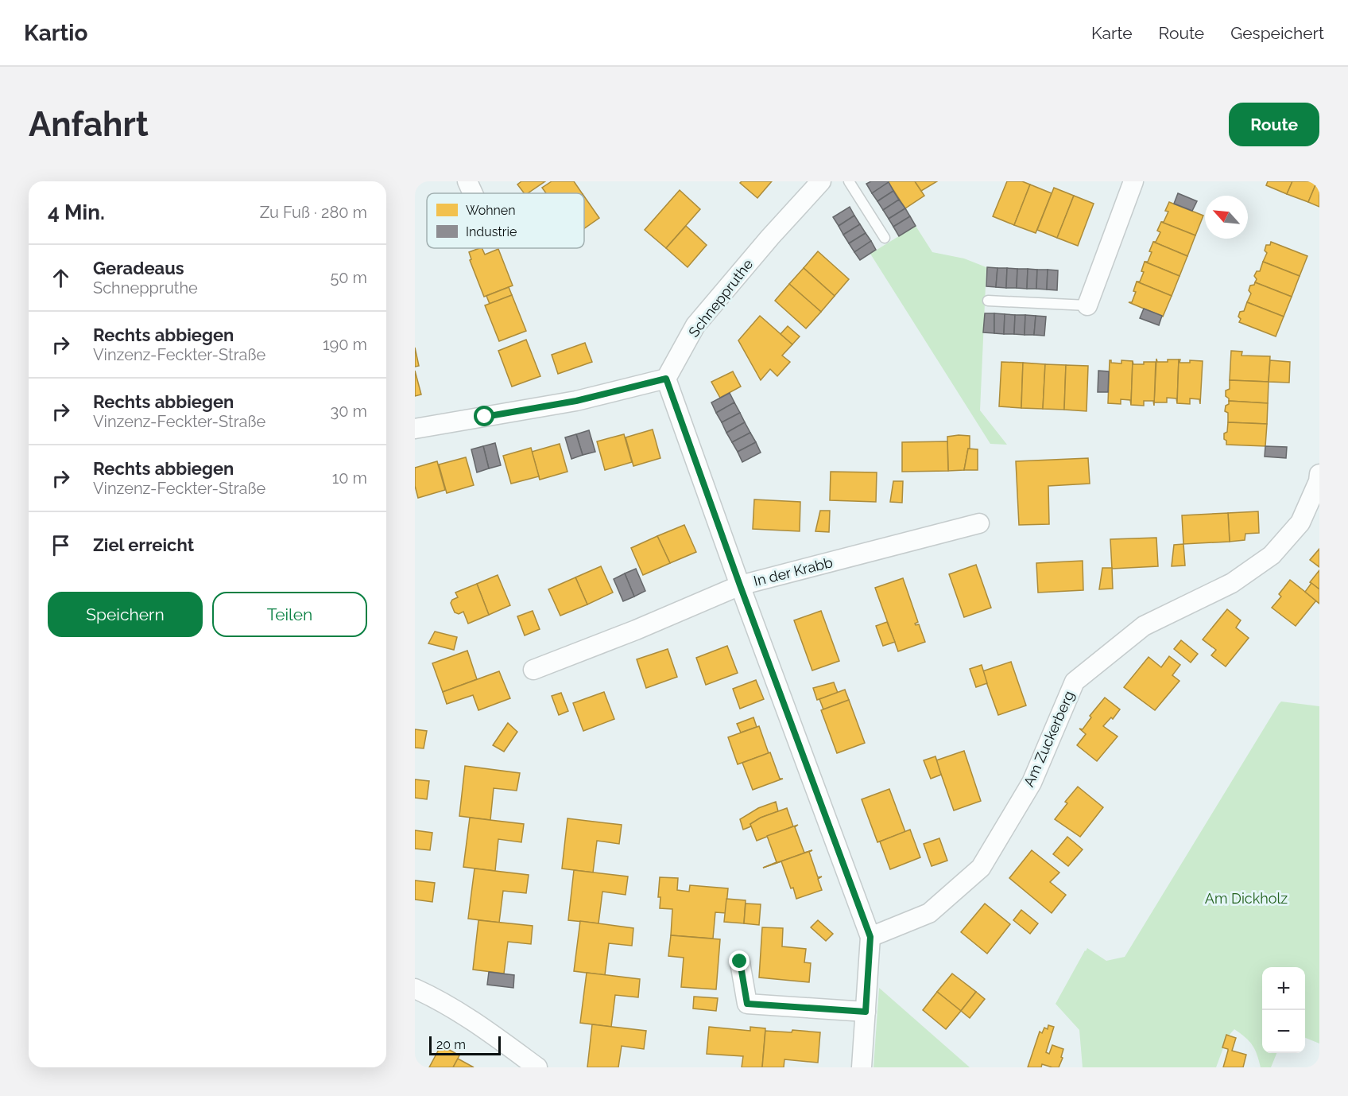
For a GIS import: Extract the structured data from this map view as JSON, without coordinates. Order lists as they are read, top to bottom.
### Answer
{
  "streets": {
    "street": ["Schneppruthe", "In der Krabb", "Am Zuckerberg"]
  },
  "parks": ["Am Dickholz"],
  "legend": ["Wohnen", "Industrie"],
  "scale_bar": "20 m",
  "north": "top left",
  "page": {
    "header": "Kartio",
    "nav": ["Karte", "Route", "Gespeichert"],
    "buttons": [
      "Route",
      ["Speichern", "Teilen"]
    ],
    "title": "Anfahrt",
    "heading": ["4 Min.", "Zu Fuß · 280 m"],
    "list": [
      ["Geradeaus", "Schneppruthe", "50 m"],
      ["Rechts abbiegen", "Vinzenz-Feckter-Straße", "190 m"],
      ["Rechts abbiegen", "Vinzenz-Feckter-Straße", "30 m"],
      ["Rechts abbiegen", "Vinzenz-Feckter-Straße", "10 m"],
      "Ziel erreicht"
    ],
    "map_buttons": ["+", "−"],
    "scale": "20 m"
  }
}
